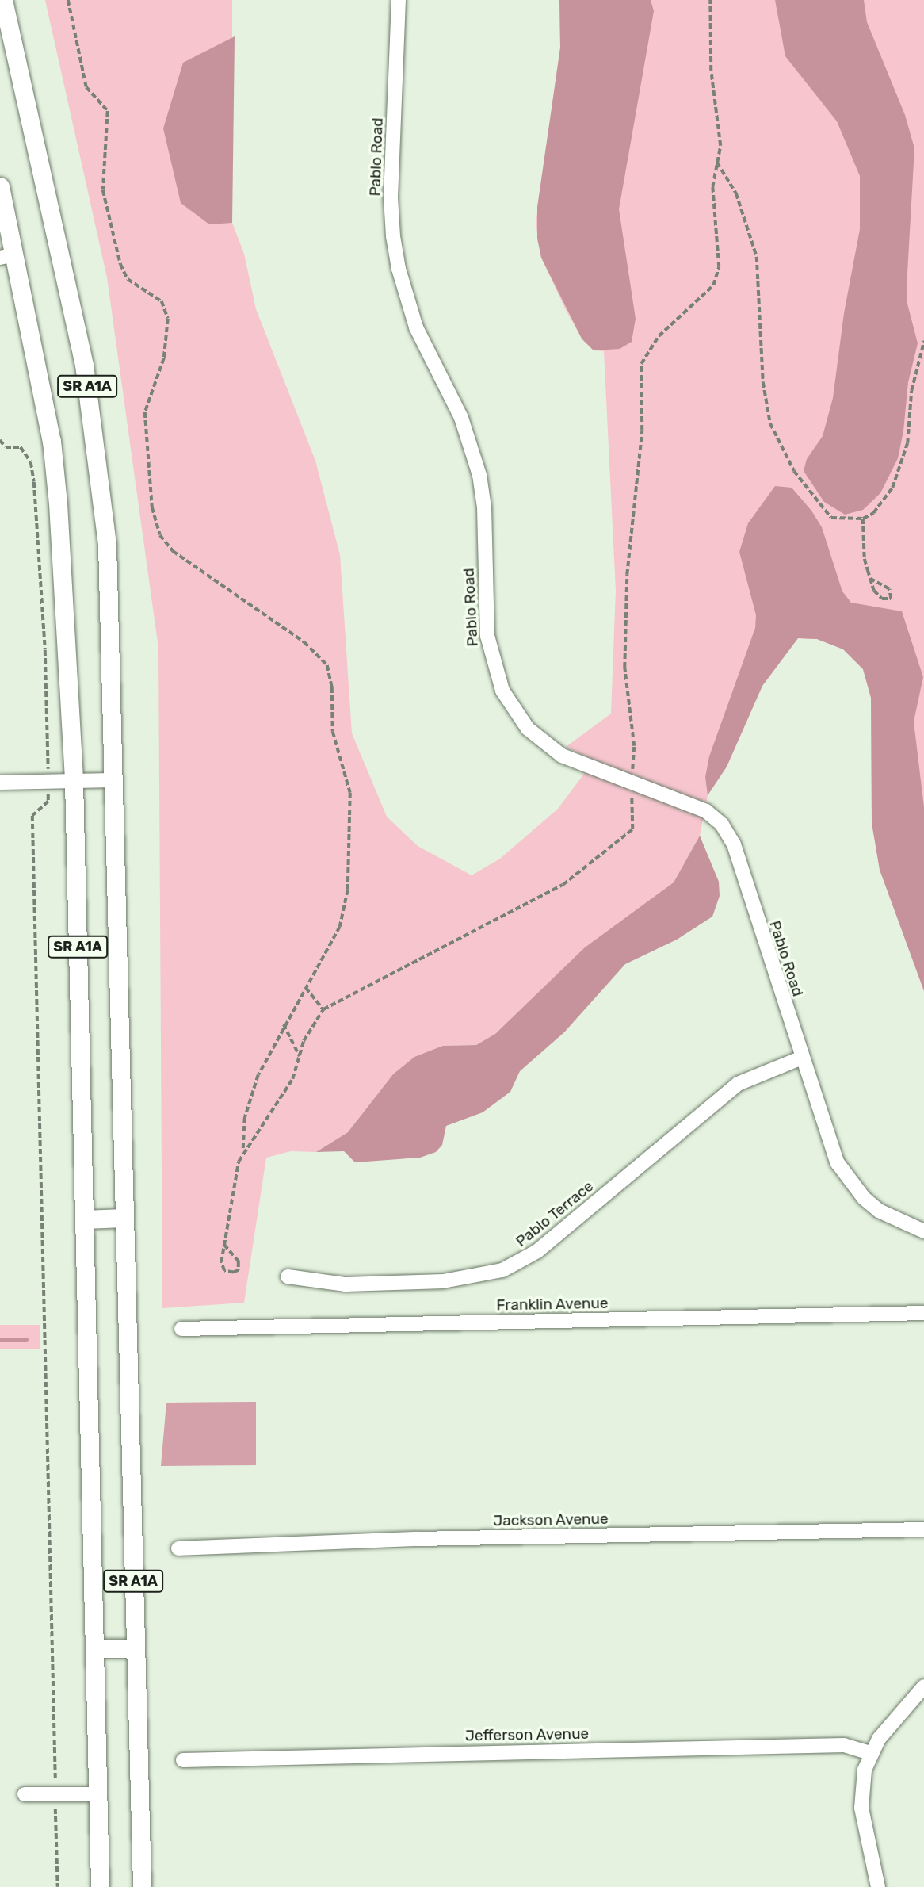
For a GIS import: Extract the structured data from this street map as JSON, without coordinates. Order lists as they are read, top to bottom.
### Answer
{
  "streets": {
    "main road": ["SR A1A"],
    "street": [
      "Pablo Road",
      "Pablo Terrace",
      "Franklin Avenue",
      "Jackson Avenue",
      "Jefferson Avenue"
    ]
  },
  "crossings": [
    ["Pablo Road", "Pablo Terrace"]
  ]
}
